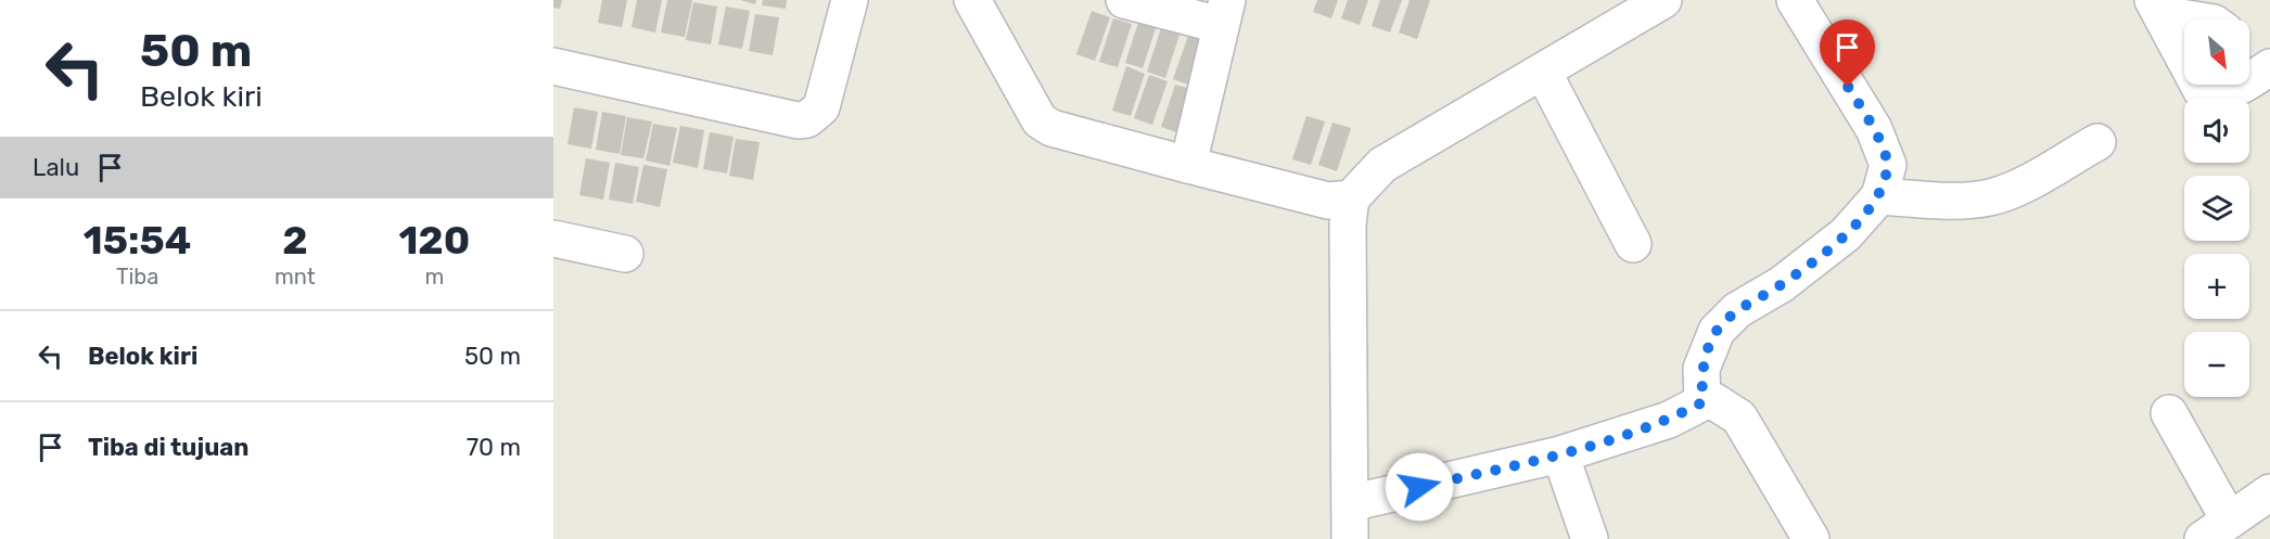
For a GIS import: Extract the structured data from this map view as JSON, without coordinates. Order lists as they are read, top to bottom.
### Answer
{
  "north": "bottom right",
  "page": {
    "turn": ["50 m", "Belok kiri"],
    "map_buttons": ["+", "−"],
    "then": "Lalu",
    "eta": [
      "15:54",
      "Tiba",
      "2",
      "mnt",
      "120",
      "m"
    ],
    "list": [
      {
        "name": "Belok kiri",
        "value": "50 m"
      },
      {
        "name": "Tiba di tujuan",
        "value": "70 m"
      }
    ]
  }
}
